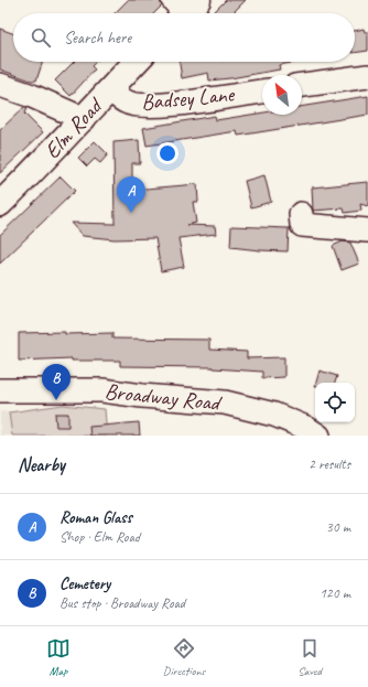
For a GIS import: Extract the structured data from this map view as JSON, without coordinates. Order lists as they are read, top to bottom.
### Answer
{
  "streets": {
    "main road": ["Elm Road"],
    "street": ["Badsey Lane", "Broadway Road"]
  },
  "crossings": [
    ["Badsey Lane", "Elm Road"]
  ],
  "north": "top left",
  "page": {
    "search": "Search here",
    "pins": ["A", "B"],
    "heading": ["Nearby", "2 results"],
    "list": [
      {
        "mark": "A",
        "name": "Roman Glass",
        "note": "Shop · Elm Road",
        "value": "30 m"
      },
      {
        "mark": "B",
        "name": "Cemetery",
        "note": "Bus stop · Broadway Road",
        "value": "120 m"
      }
    ],
    "nav": ["Map", "Directions", "Saved"]
  }
}
